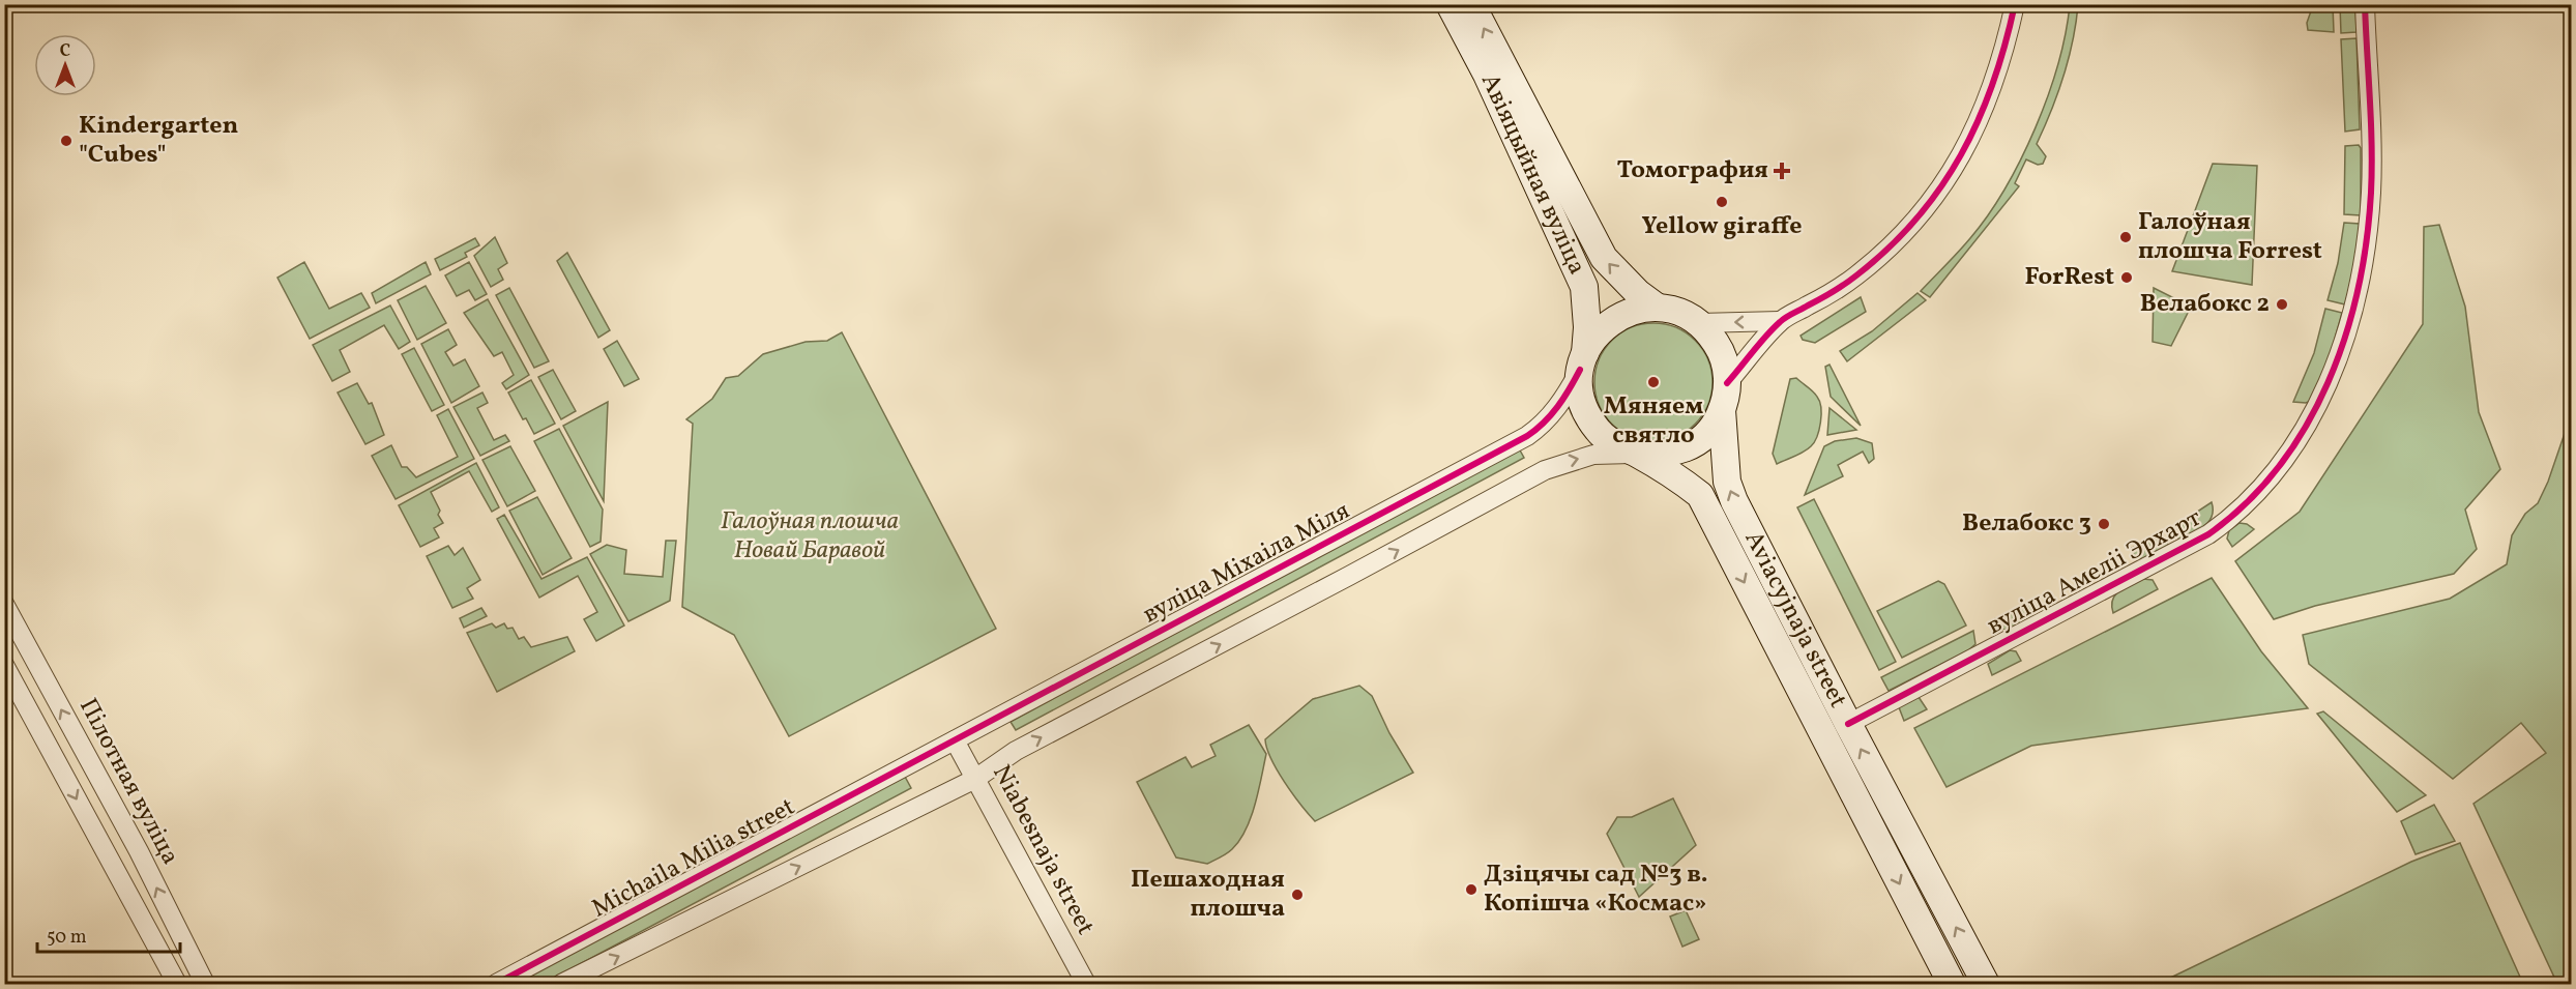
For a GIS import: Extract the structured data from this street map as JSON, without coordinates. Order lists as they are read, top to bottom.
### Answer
{
  "streets": {
    "main road": ["Авіяцыйная вуліца", "Aviacyjnaja street"],
    "street": [
      "вуліца Міхаіла Міля",
      "вуліца Амеліі Эрхарт",
      "Пілотная вуліца",
      "Niabesnaja street",
      "Michaila Milia street"
    ]
  },
  "crossings": [
    ["Авіяцыйная вуліца", "вуліца Міхаіла Міля"],
    ["Авіяцыйная вуліца", "Aviacyjnaja street"],
    ["Авіяцыйная вуліца", "Michaila Milia street"],
    ["вуліца Міхаіла Міля", "Aviacyjnaja street"],
    ["вуліца Міхаіла Міля", "Niabesnaja street"],
    ["вуліца Міхаіла Міля", "Michaila Milia street"],
    ["вуліца Амеліі Эрхарт", "Aviacyjnaja street"],
    ["Aviacyjnaja street", "Michaila Milia street"],
    ["Niabesnaja street", "Michaila Milia street"]
  ],
  "one_way": ["Michaila Milia street"],
  "parks": ["Галоўная плошча Новай Баравой"],
  "places": {
    "other": [
      "Kindergarten \"Cubes\"",
      "Yellow giraffe",
      "Галоўная плошча Forrest",
      "ForRest",
      "Велабокс 2",
      "Мяняем святло",
      "Велабокс 3",
      "Дзіцячы сад №3 в. Копішча «Космас»",
      "Пешаходная плошча"
    ],
    "health": ["Томография"]
  },
  "scale_bar": "50 m",
  "north": "top"
}
